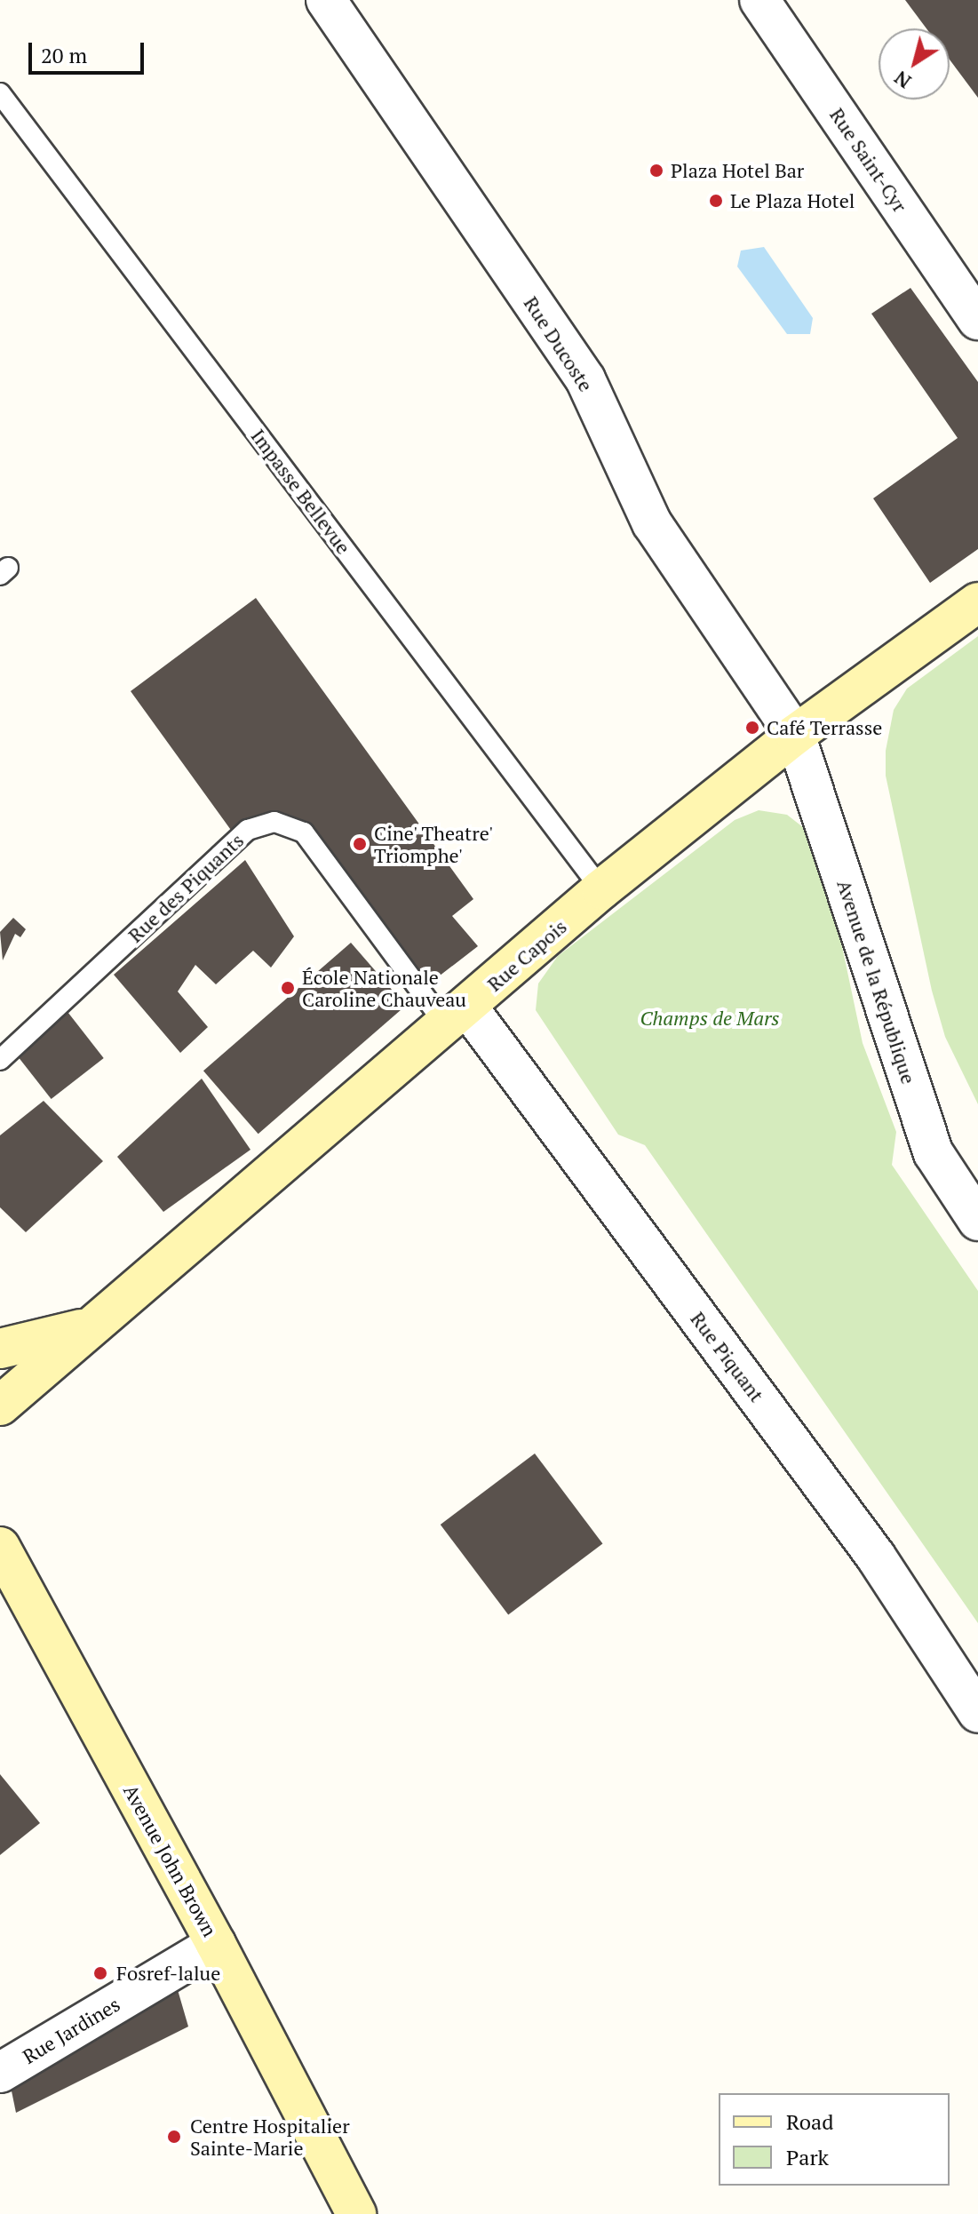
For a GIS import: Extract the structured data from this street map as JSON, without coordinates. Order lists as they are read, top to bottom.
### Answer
{
  "streets": {
    "street": [
      "Rue Saint-Cyr",
      "Rue Ducoste",
      "Rue Capois",
      "Avenue de la République",
      "Rue Piquant",
      "Avenue John Brown",
      "Rue Jardines"
    ],
    "lane": ["Impasse Bellevue", "Rue des Piquants"]
  },
  "crossings": [
    ["Rue Ducoste", "Rue Capois"],
    ["Rue Ducoste", "Avenue de la République"],
    ["Impasse Bellevue", "Rue Capois"],
    ["Rue des Piquants", "Rue Capois"],
    ["Rue des Piquants", "Rue Piquant"],
    ["Rue Capois", "Avenue de la République"],
    ["Rue Capois", "Rue Piquant"],
    ["Avenue John Brown", "Rue Jardines"]
  ],
  "parks": ["Champs de Mars"],
  "places": [
    "Plaza Hotel Bar",
    "Le Plaza Hotel",
    "Café Terrasse",
    "Cine' Theatre' Triomphe'",
    "École Nationale Caroline Chauveau",
    "Fosref-lalue",
    "Centre Hospitalier Sainte-Marie"
  ],
  "legend": ["Road", "Park"],
  "scale_bar": "20 m",
  "north": "bottom left"
}
